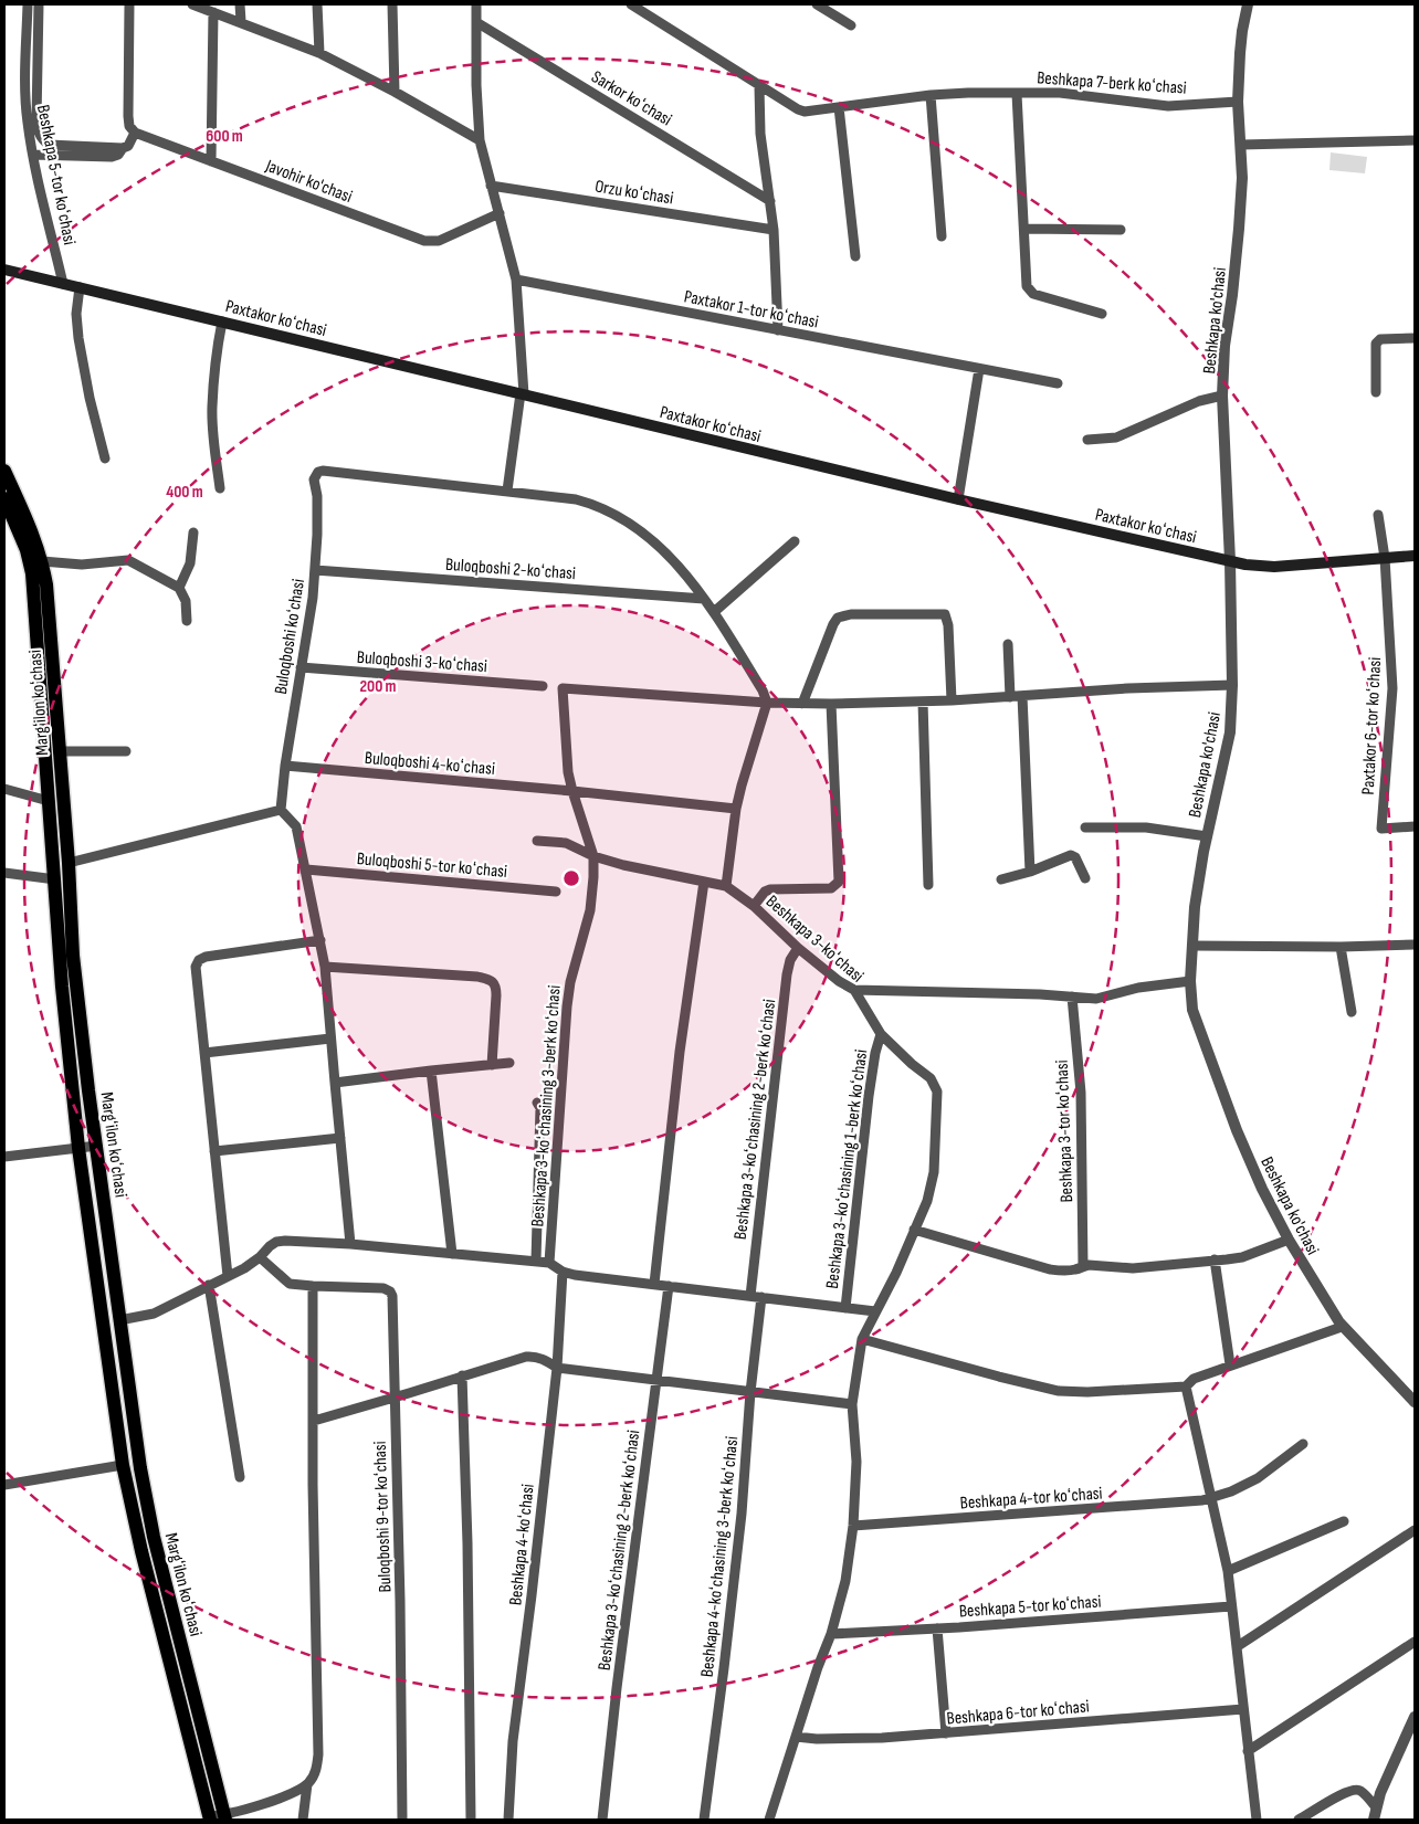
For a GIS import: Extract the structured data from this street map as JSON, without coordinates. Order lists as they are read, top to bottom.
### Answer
{
  "streets": {
    "main road": ["Paxtakor koʻchasi", "Margʻilon koʻchasi"],
    "street": [
      "Beshkapa 7-berk koʻchasi",
      "Sarkor koʻchasi",
      "Beshkapa 5-tor koʻchasi",
      "Javohir ko'chasi",
      "Orzu koʻchasi",
      "Paxtakor 1-tor koʻchasi",
      "Beshkapa ko'chasi",
      "Buloqboshi 2-koʻchasi",
      "Buloqboshi koʻchasi",
      "Buloqboshi 3-koʻchasi",
      "Paxtakor 6-tor koʻchasi",
      "Buloqboshi 4-koʻchasi",
      "Buloqboshi 5-tor koʻchasi",
      "Beshkapa 3-koʻchasi",
      "Beshkapa 3-koʻchasining 3-berk koʻchasi",
      "Beshkapa 3-koʻchasining 2-berk koʻchasi",
      "Beshkapa 3-tor koʻchasi",
      "Beshkapa 3-koʻchasining 1-berk koʻchasi",
      "Beshkapa 4-tor koʻchasi",
      "Buloqboshi 9-tor koʻchasi",
      "Beshkapa 4-koʻchasi",
      "Beshkapa 4-koʻchasining 3-berk koʻchasi",
      "Beshkapa 6-tor koʻchasi"
    ]
  },
  "crossings": [
    ["Beshkapa 7-berk koʻchasi", "Beshkapa ko'chasi"],
    ["Beshkapa 5-tor koʻchasi", "Paxtakor koʻchasi"],
    ["Paxtakor koʻchasi", "Beshkapa ko'chasi"],
    ["Paxtakor koʻchasi", "Paxtakor 6-tor koʻchasi"],
    ["Buloqboshi 2-koʻchasi", "Buloqboshi koʻchasi"],
    ["Buloqboshi koʻchasi", "Buloqboshi 3-koʻchasi"],
    ["Buloqboshi koʻchasi", "Buloqboshi 4-koʻchasi"],
    ["Buloqboshi 4-koʻchasi", "Beshkapa 3-koʻchasining 3-berk koʻchasi"],
    ["Beshkapa 3-koʻchasi", "Beshkapa 3-koʻchasining 3-berk koʻchasi"],
    ["Beshkapa 3-koʻchasi", "Beshkapa 3-koʻchasining 2-berk koʻchasi"],
    ["Beshkapa 3-koʻchasi", "Beshkapa 3-koʻchasining 1-berk koʻchasi"]
  ],
  "rings": ["600 m", "400 m", "200 m"]
}
